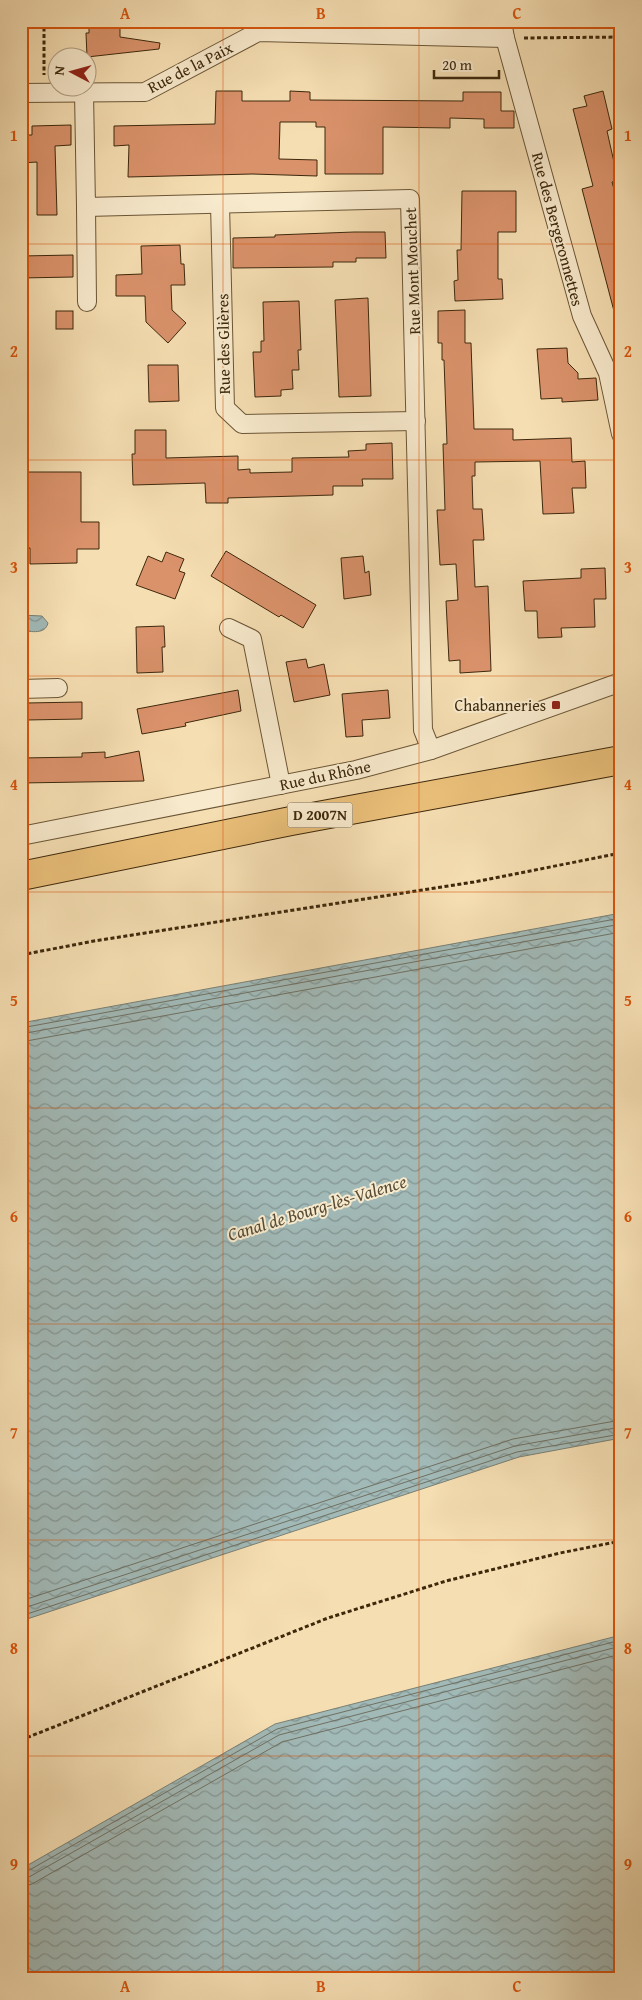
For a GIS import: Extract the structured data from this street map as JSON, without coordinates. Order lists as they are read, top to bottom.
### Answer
{
  "streets": {
    "main road": ["D 2007N"],
    "street": [
      "Rue de la Paix",
      "Rue des Bergeronnettes",
      "Rue Mont Mouchet",
      "Rue des Glières",
      "Rue du Rhône"
    ]
  },
  "crossings": [
    ["Rue de la Paix", "Rue des Bergeronnettes"],
    ["Rue Mont Mouchet", "Rue des Glières"],
    ["Rue Mont Mouchet", "Rue du Rhône"]
  ],
  "water": ["Canal de Bourg-lès-Valence"],
  "places": {
    "transit": ["Chabanneries"]
  },
  "scale_bar": "20 m",
  "north": "left",
  "grid": {
    "columns": ["A", "B", "C"],
    "rows": [
      "1",
      "2",
      "3",
      "4",
      "5",
      "6",
      "7",
      "8",
      "9"
    ]
  }
}
